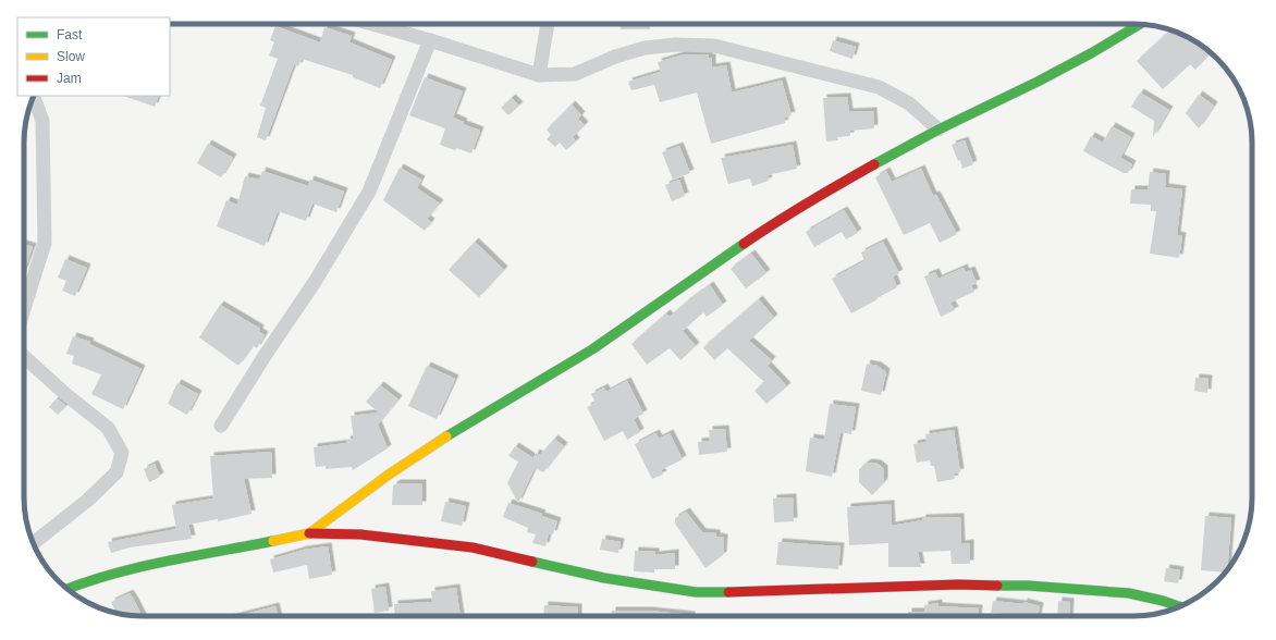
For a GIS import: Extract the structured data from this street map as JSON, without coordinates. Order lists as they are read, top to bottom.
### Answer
{
  "legend": ["Fast", "Slow", "Jam"]
}
